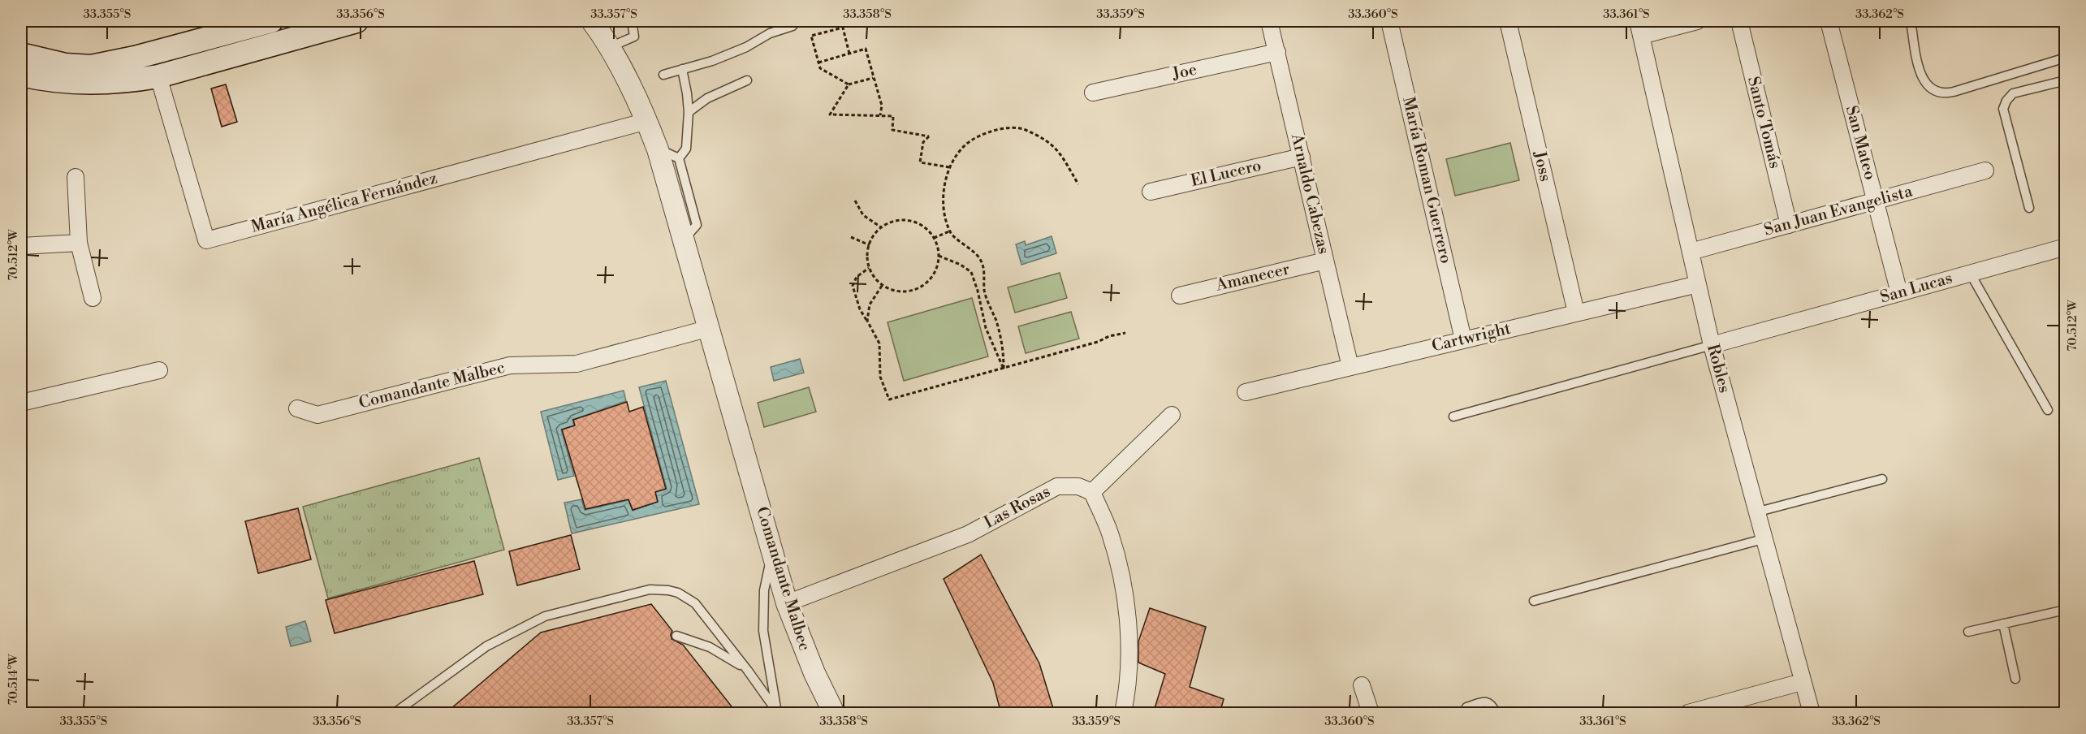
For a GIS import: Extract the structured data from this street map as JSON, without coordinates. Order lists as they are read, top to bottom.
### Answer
{
  "streets": {
    "street": [
      "Joe",
      "Santo Tomás",
      "San Mateo",
      "Joss",
      "El Lucero",
      "María Roman Guerrero",
      "Arnaldo Cabezas",
      "María Angélica Fernández",
      "San Juan Evangelista",
      "Amanecer",
      "San Lucas",
      "Cartwright",
      "Robles",
      "Comandante Malbec",
      "Las Rosas"
    ]
  },
  "crossings": [
    ["Joe", "Arnaldo Cabezas"],
    ["Santo Tomás", "San Juan Evangelista"],
    ["San Mateo", "San Juan Evangelista"],
    ["San Mateo", "San Lucas"],
    ["Joss", "Cartwright"],
    ["El Lucero", "Arnaldo Cabezas"],
    ["María Roman Guerrero", "Cartwright"],
    ["Arnaldo Cabezas", "Amanecer"],
    ["Arnaldo Cabezas", "Cartwright"],
    ["María Angélica Fernández", "Comandante Malbec"],
    ["San Juan Evangelista", "Robles"],
    ["San Lucas", "Robles"],
    ["Cartwright", "Robles"],
    ["Comandante Malbec", "Las Rosas"]
  ],
  "coordinates": [
    "33.355°S",
    "33.356°S",
    "33.357°S",
    "33.358°S",
    "33.359°S",
    "33.360°S",
    "33.361°S",
    "33.362°S",
    "70.512°W",
    "70.514°W"
  ]
}
